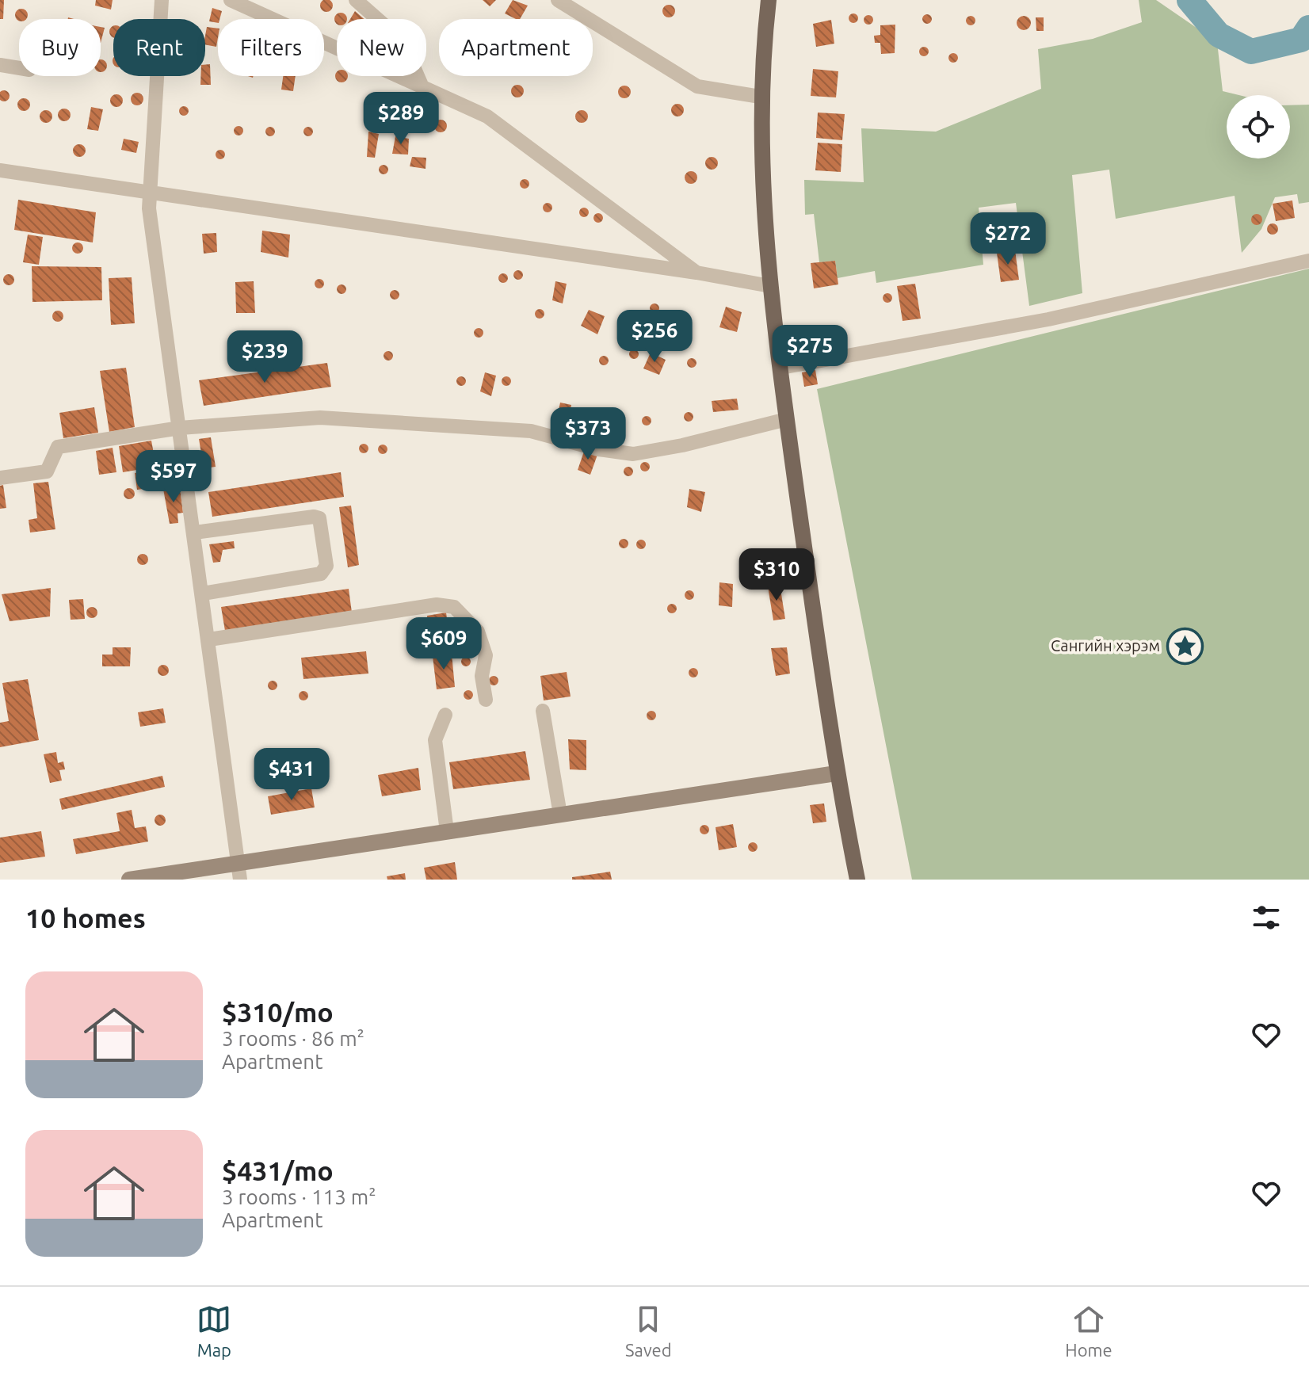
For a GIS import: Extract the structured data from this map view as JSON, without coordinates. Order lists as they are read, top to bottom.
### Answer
{
  "places": {
    "place": ["Сангийн хэрэм"]
  },
  "page": {
    "chip": [
      "Buy",
      "Rent",
      "Filters",
      "New",
      "Apartment"
    ],
    "price": [
      "$289",
      "$272",
      "$256",
      "$275",
      "$239",
      "$373",
      "$597",
      "$310",
      "$609",
      "$431"
    ],
    "heading": "10 homes",
    "list": [
      {
        "name": "$310/mo",
        "note": "3 rooms · 86 m² · Apartment"
      },
      {
        "name": "$431/mo",
        "note": "3 rooms · 113 m² · Apartment"
      }
    ],
    "tabs": ["Map", "Saved", "Home"]
  }
}
